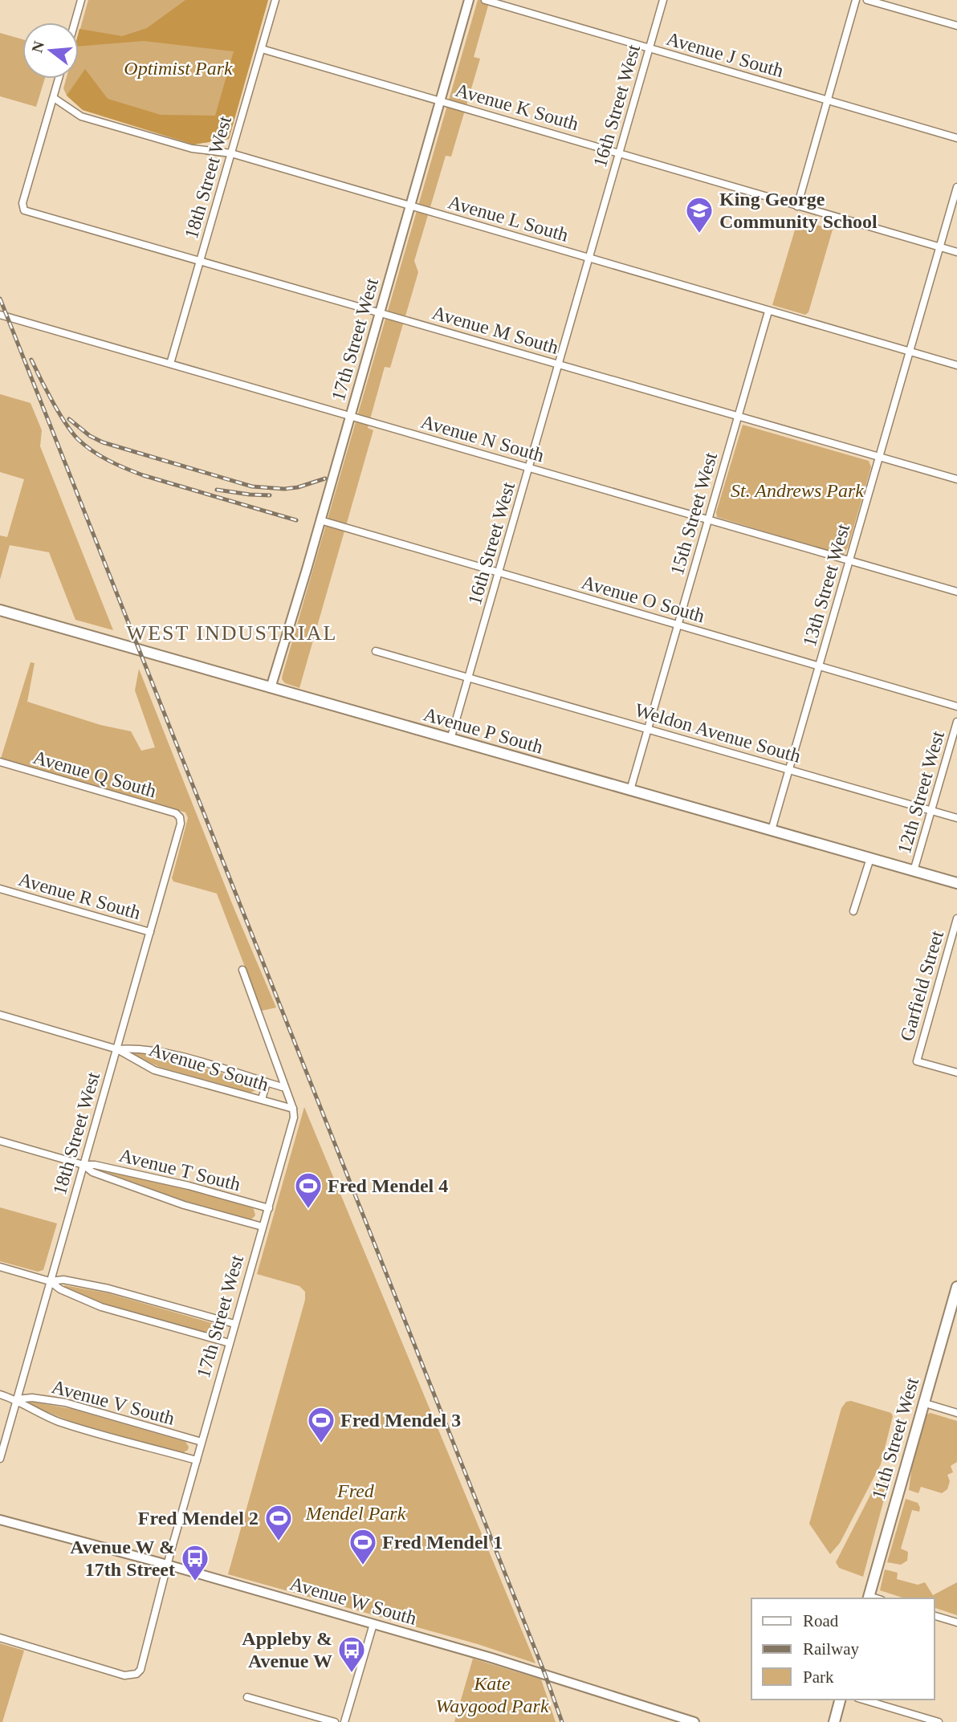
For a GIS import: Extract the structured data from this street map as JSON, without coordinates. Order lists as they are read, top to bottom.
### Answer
{
  "streets": {
    "main road": ["Avenue P South", "11th Street West"],
    "street": [
      "Avenue J South",
      "16th Street West",
      "Avenue K South",
      "18th Street West",
      "Avenue L South",
      "Avenue M South",
      "17th Street West",
      "Avenue N South",
      "15th Street West",
      "13th Street West",
      "Avenue O South",
      "Weldon Avenue South",
      "Avenue Q South",
      "12th Street West",
      "Avenue R South",
      "Garfield Street",
      "Avenue S South",
      "Avenue T South",
      "Avenue V South",
      "Avenue W South"
    ]
  },
  "crossings": [
    ["Avenue J South", "16th Street West"],
    ["16th Street West", "Avenue K South"],
    ["16th Street West", "Avenue L South"],
    ["16th Street West", "Avenue M South"],
    ["16th Street West", "Avenue N South"],
    ["16th Street West", "Avenue O South"],
    ["16th Street West", "Avenue P South"],
    ["16th Street West", "Weldon Avenue South"],
    ["Avenue K South", "18th Street West"],
    ["Avenue K South", "17th Street West"],
    ["Avenue K South", "13th Street West"],
    ["18th Street West", "Avenue L South"],
    ["18th Street West", "Avenue M South"],
    ["18th Street West", "Avenue N South"],
    ["18th Street West", "Avenue Q South"],
    ["18th Street West", "Avenue R South"],
    ["18th Street West", "Avenue S South"],
    ["18th Street West", "Avenue T South"],
    ["18th Street West", "Avenue V South"],
    ["Avenue L South", "Avenue M South"],
    ["Avenue L South", "17th Street West"],
    ["Avenue L South", "15th Street West"],
    ["Avenue L South", "13th Street West"],
    ["Avenue M South", "17th Street West"],
    ["Avenue M South", "15th Street West"],
    ["Avenue M South", "13th Street West"],
    ["17th Street West", "Avenue N South"],
    ["17th Street West", "Avenue O South"],
    ["17th Street West", "Avenue P South"],
    ["17th Street West", "Avenue S South"],
    ["17th Street West", "Avenue T South"],
    ["17th Street West", "Avenue V South"],
    ["17th Street West", "Avenue W South"],
    ["Avenue N South", "15th Street West"],
    ["Avenue N South", "13th Street West"],
    ["15th Street West", "Avenue O South"],
    ["15th Street West", "Avenue P South"],
    ["15th Street West", "Weldon Avenue South"],
    ["13th Street West", "Avenue O South"],
    ["13th Street West", "Avenue P South"],
    ["13th Street West", "Weldon Avenue South"],
    ["Avenue P South", "12th Street West"],
    ["Weldon Avenue South", "12th Street West"]
  ],
  "districts": ["WEST INDUSTRIAL"],
  "parks": [
    "Optimist Park",
    "St. Andrews Park",
    "Fred Mendel Park",
    "Kate Waygood Park"
  ],
  "places": {
    "school or university": ["King George Community School"],
    "sports": [
      "Fred Mendel 4",
      "Fred Mendel 3",
      "Fred Mendel 2",
      "Fred Mendel 1"
    ],
    "bus stop": ["Avenue W & 17th Street", "Appleby & Avenue W"]
  },
  "legend": ["Road", "Railway", "Park"],
  "north": "left"
}
